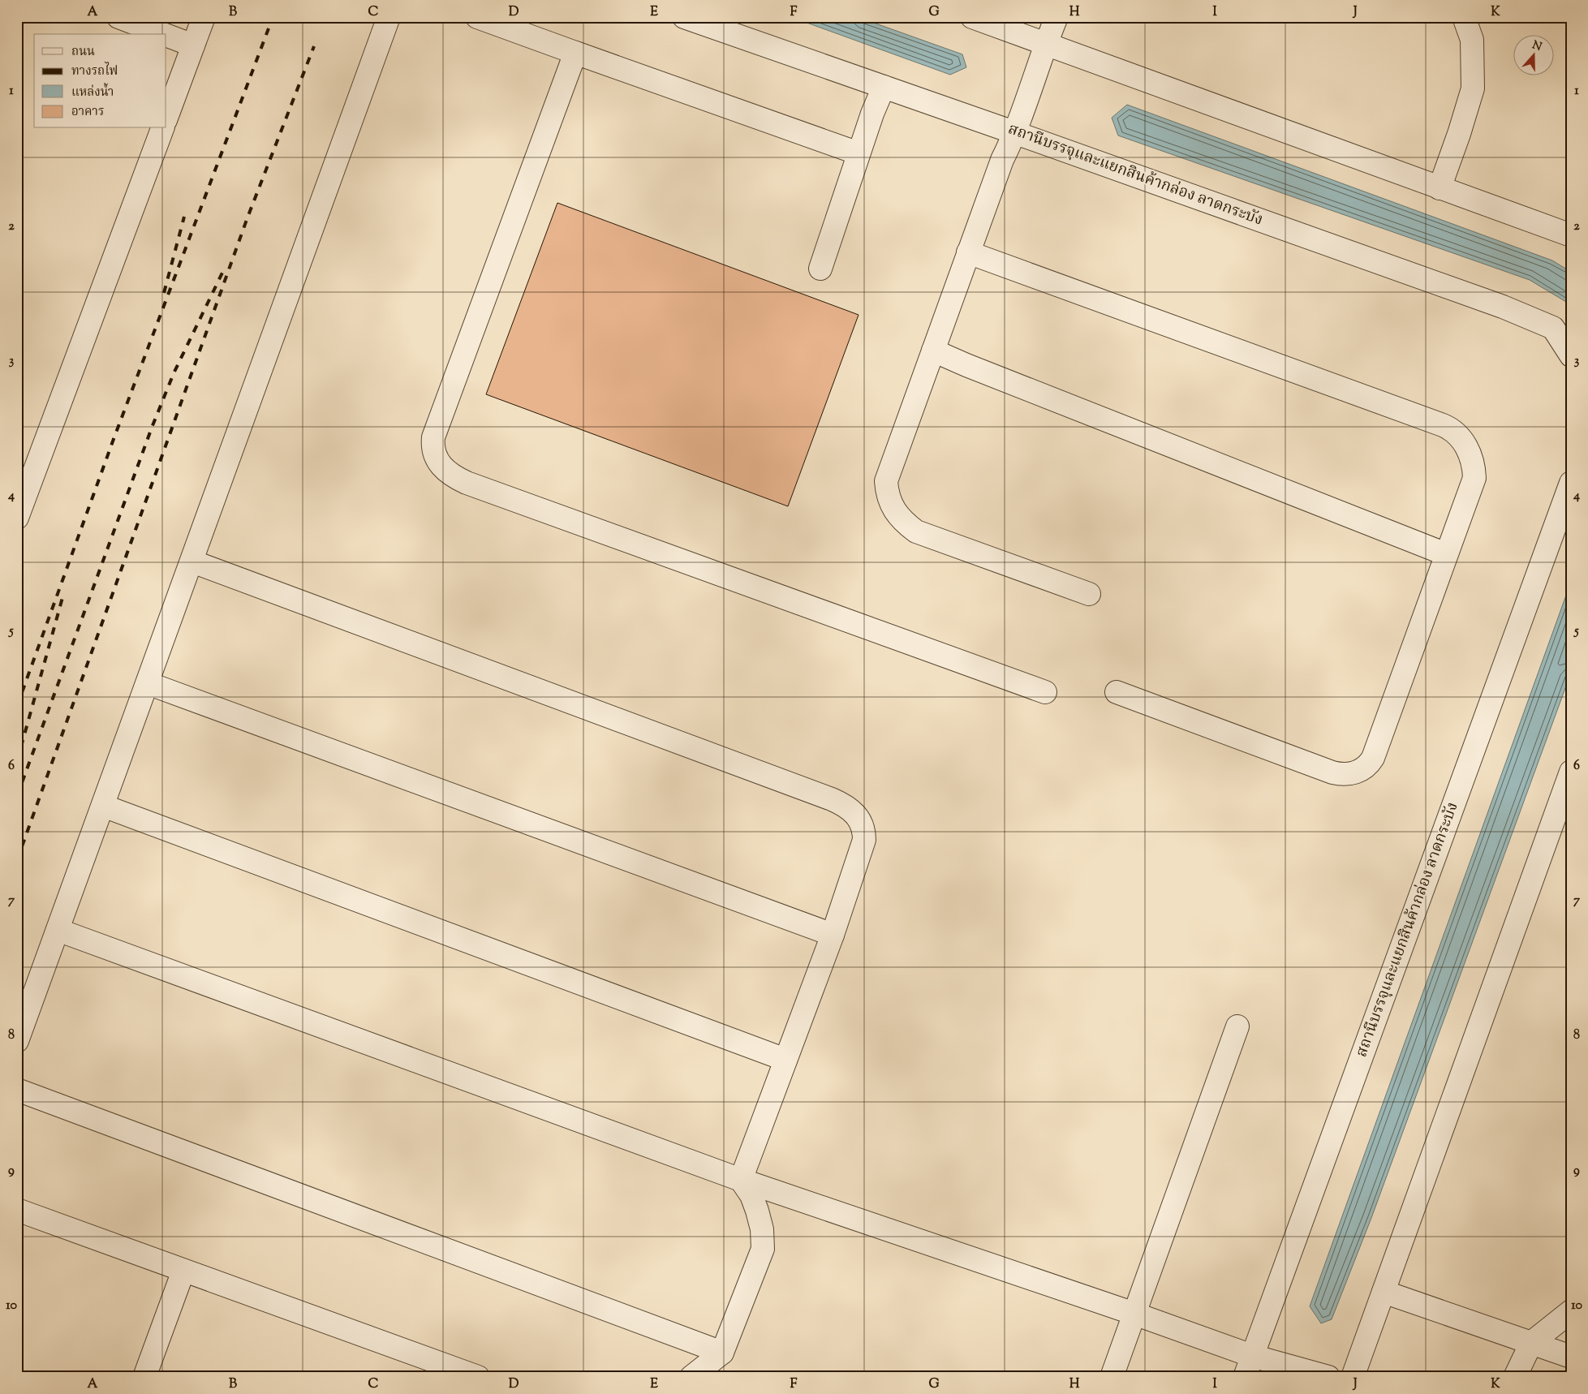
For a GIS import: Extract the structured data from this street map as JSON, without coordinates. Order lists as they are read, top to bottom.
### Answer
{
  "streets": {
    "street": ["สถานีบรรจุและแยกสินค้ากล่อง ลาดกระบัง"]
  },
  "legend": [
    "ถนน",
    "ทางรถไฟ",
    "แหล่งน้ำ",
    "อาคาร"
  ],
  "north": "top",
  "grid": {
    "columns": [
      "A",
      "B",
      "C",
      "D",
      "E",
      "F",
      "G",
      "H",
      "I",
      "J",
      "K"
    ],
    "rows": [
      "1",
      "2",
      "3",
      "4",
      "5",
      "6",
      "7",
      "8",
      "9",
      "10"
    ]
  }
}
